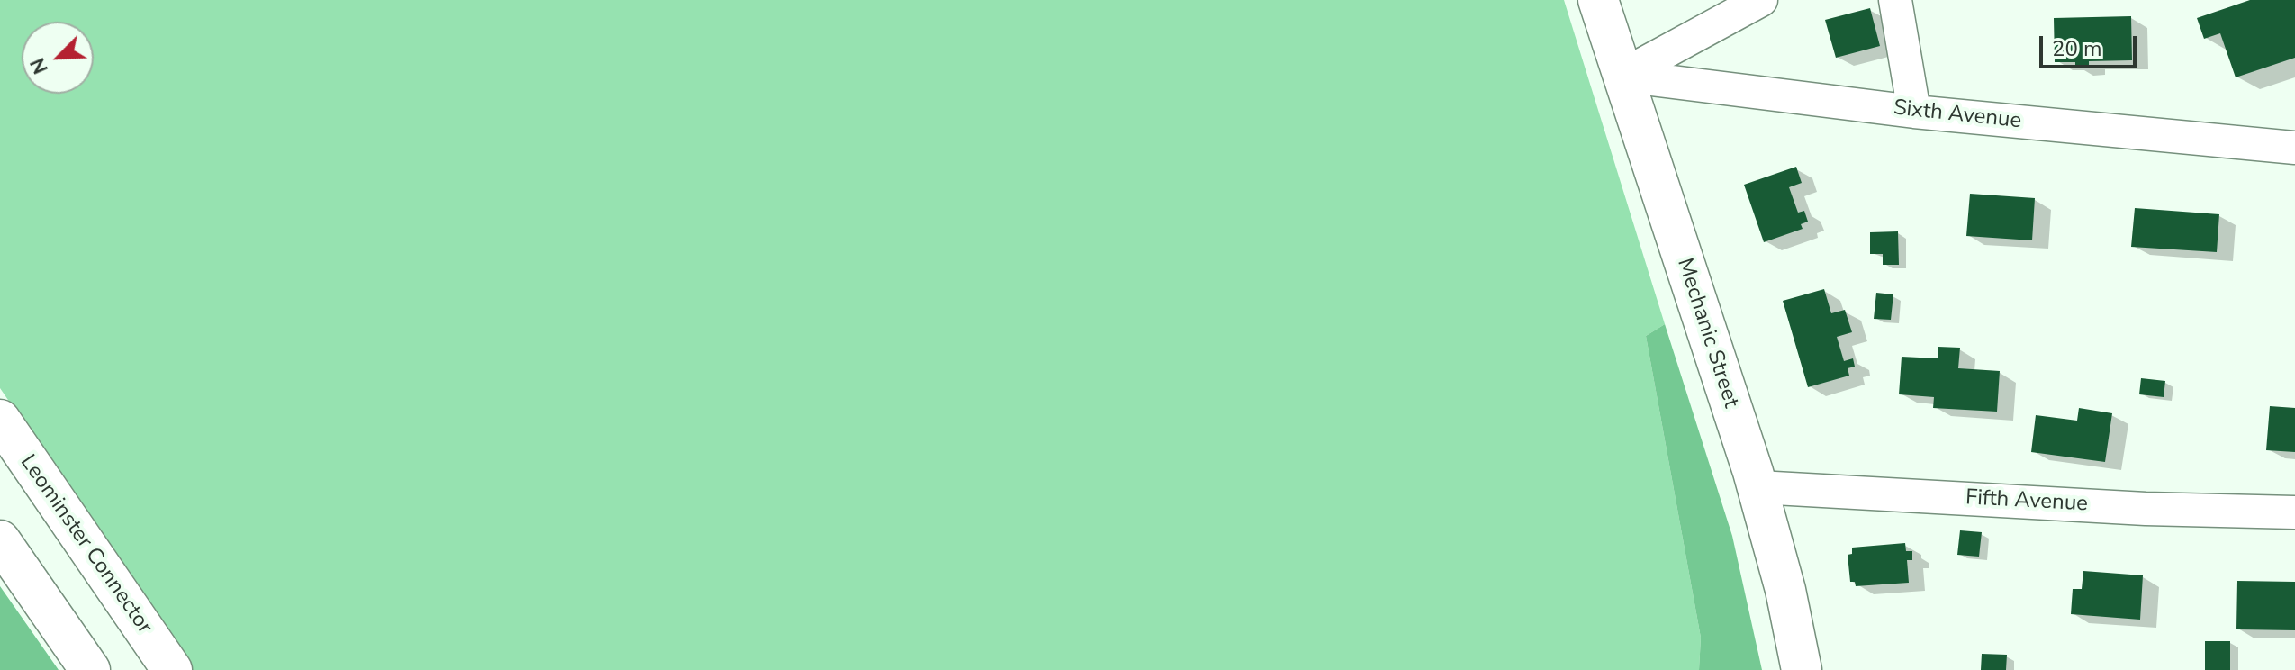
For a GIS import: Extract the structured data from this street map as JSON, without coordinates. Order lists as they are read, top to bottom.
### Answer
{
  "streets": {
    "main road": ["Mechanic Street", "Leominster Connector"],
    "street": ["Sixth Avenue", "Fifth Avenue"]
  },
  "crossings": [
    ["Sixth Avenue", "Mechanic Street"],
    ["Mechanic Street", "Fifth Avenue"]
  ],
  "scale_bar": "20 m",
  "north": "bottom left"
}
